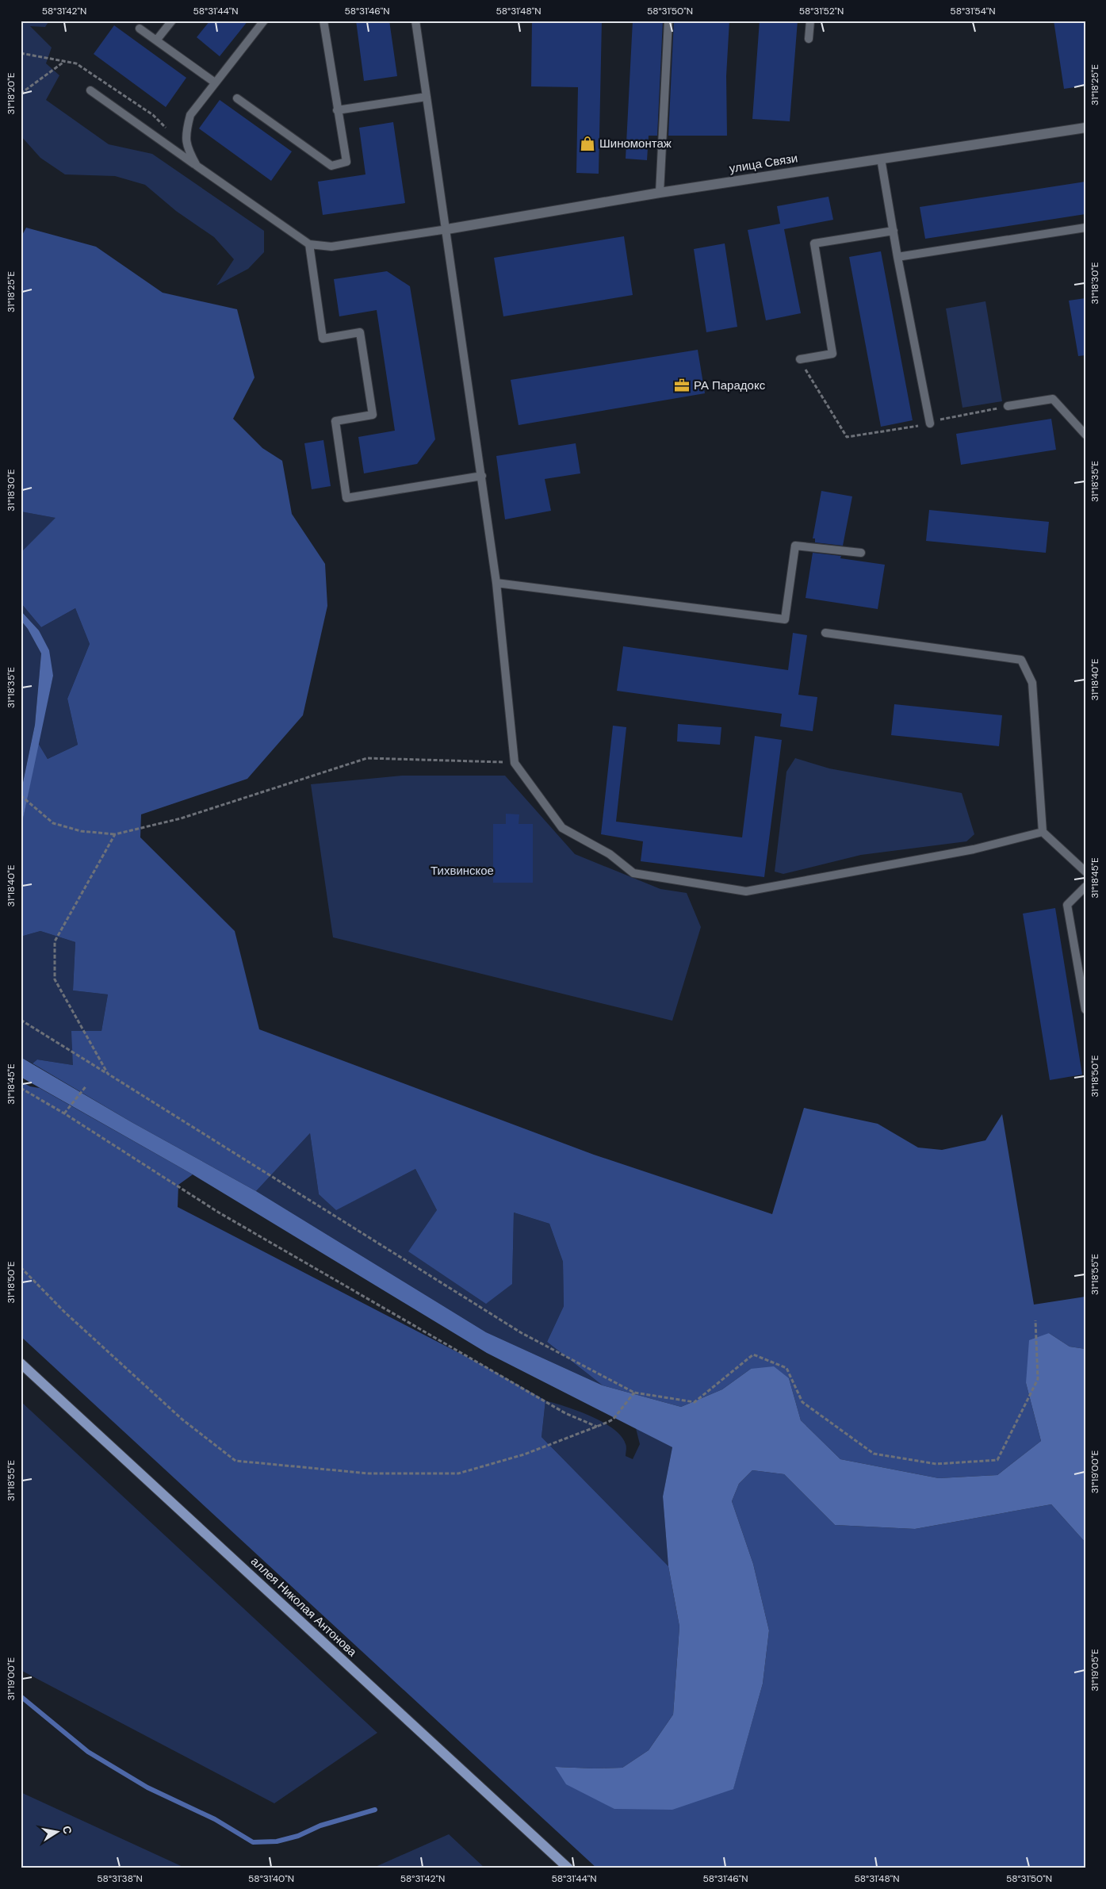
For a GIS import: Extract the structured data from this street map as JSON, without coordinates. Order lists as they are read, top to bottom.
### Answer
{
  "streets": {
    "main road": ["аллея Николая Антонова"],
    "street": ["улица Связи"]
  },
  "parks": ["Тихвинское"],
  "places": {
    "shop": ["Шиномонтаж"],
    "office": ["РА Парадокс"]
  },
  "north": "right",
  "coordinates": [
    "58°31'42\"N",
    "58°31'44\"N",
    "58°31'46\"N",
    "58°31'48\"N",
    "58°31'50\"N",
    "58°31'52\"N",
    "58°31'54\"N",
    "31°18'25\"E",
    "31°18'20\"E",
    "31°18'30\"E",
    "31°18'35\"E",
    "31°18'40\"E",
    "31°18'45\"E",
    "31°18'50\"E",
    "31°18'55\"E",
    "31°19'00\"E",
    "31°19'05\"E",
    "58°31'38\"N",
    "58°31'40\"N"
  ]
}
